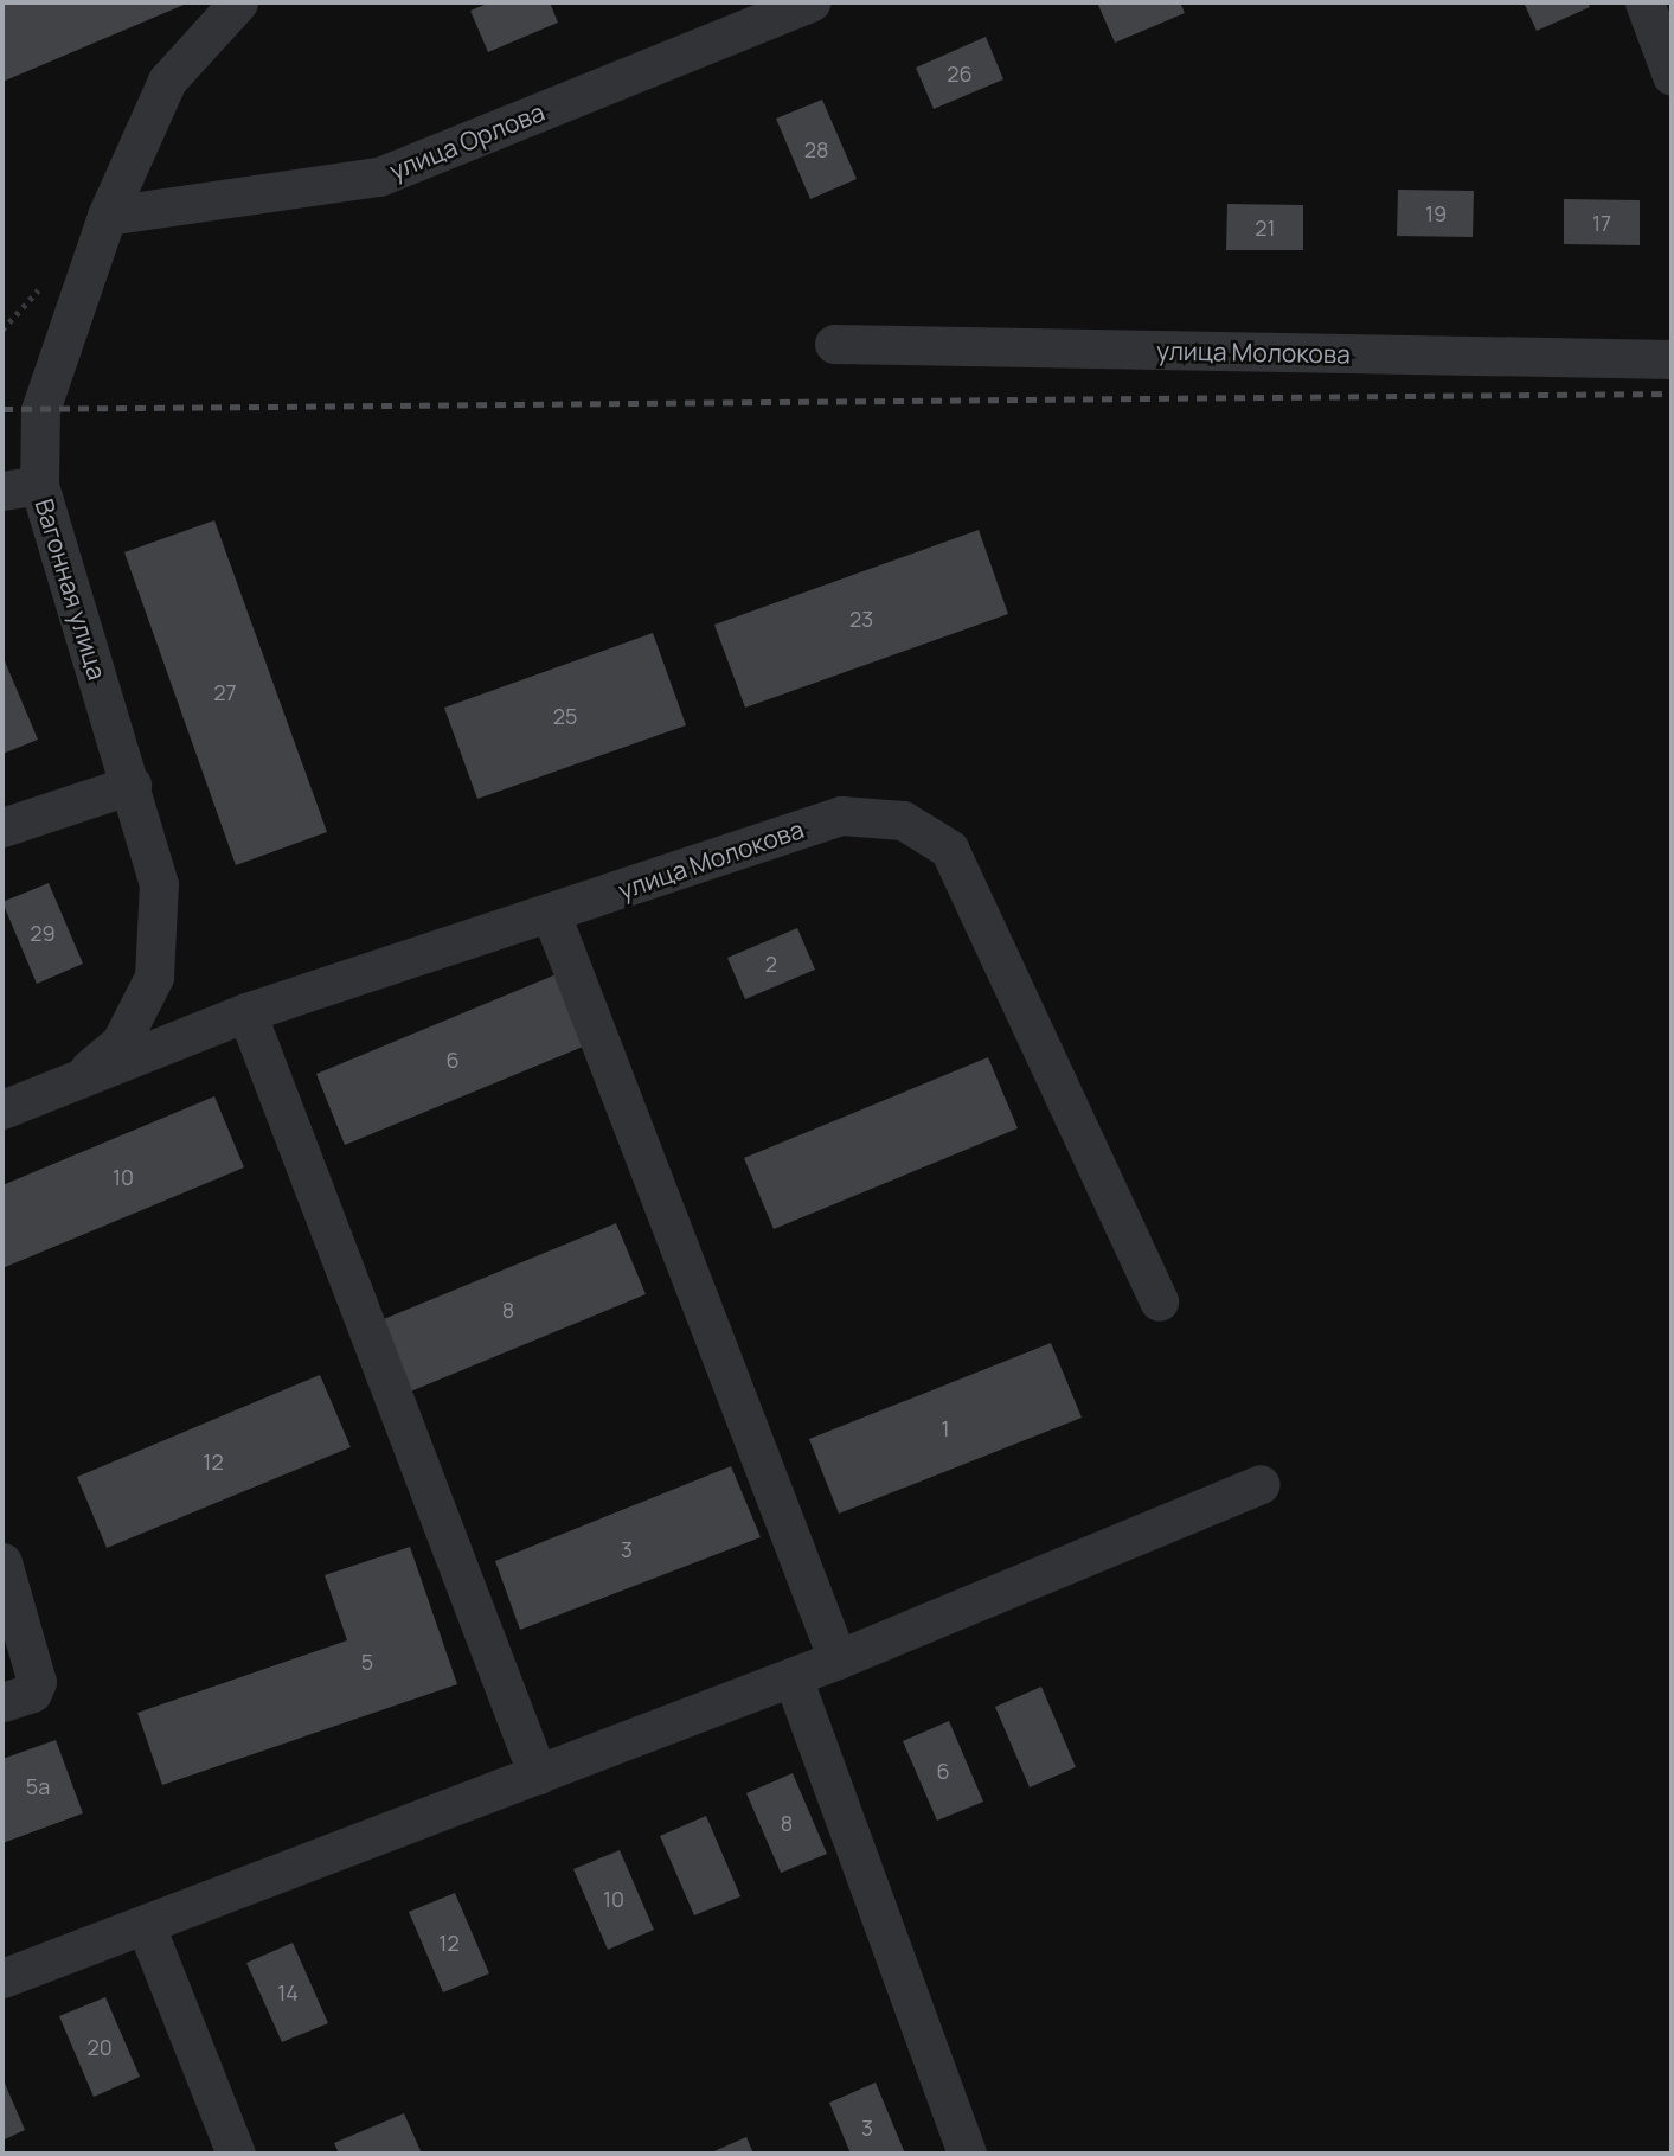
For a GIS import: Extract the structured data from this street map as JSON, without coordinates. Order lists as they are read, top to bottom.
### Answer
{
  "streets": {
    "street": ["улица Орлова", "улица Молокова", "Вагонная улица"]
  },
  "crossings": [
    ["улица Орлова", "Вагонная улица"],
    ["улица Молокова", "Вагонная улица"]
  ],
  "house_numbers": [
    "26",
    "28",
    "19",
    "17",
    "21",
    "23",
    "27",
    "25",
    "29",
    "2",
    "6",
    "10",
    "8",
    "1",
    "12",
    "3",
    "5",
    "6",
    "5а",
    "8",
    "10",
    "12",
    "14",
    "20",
    "3"
  ]
}
